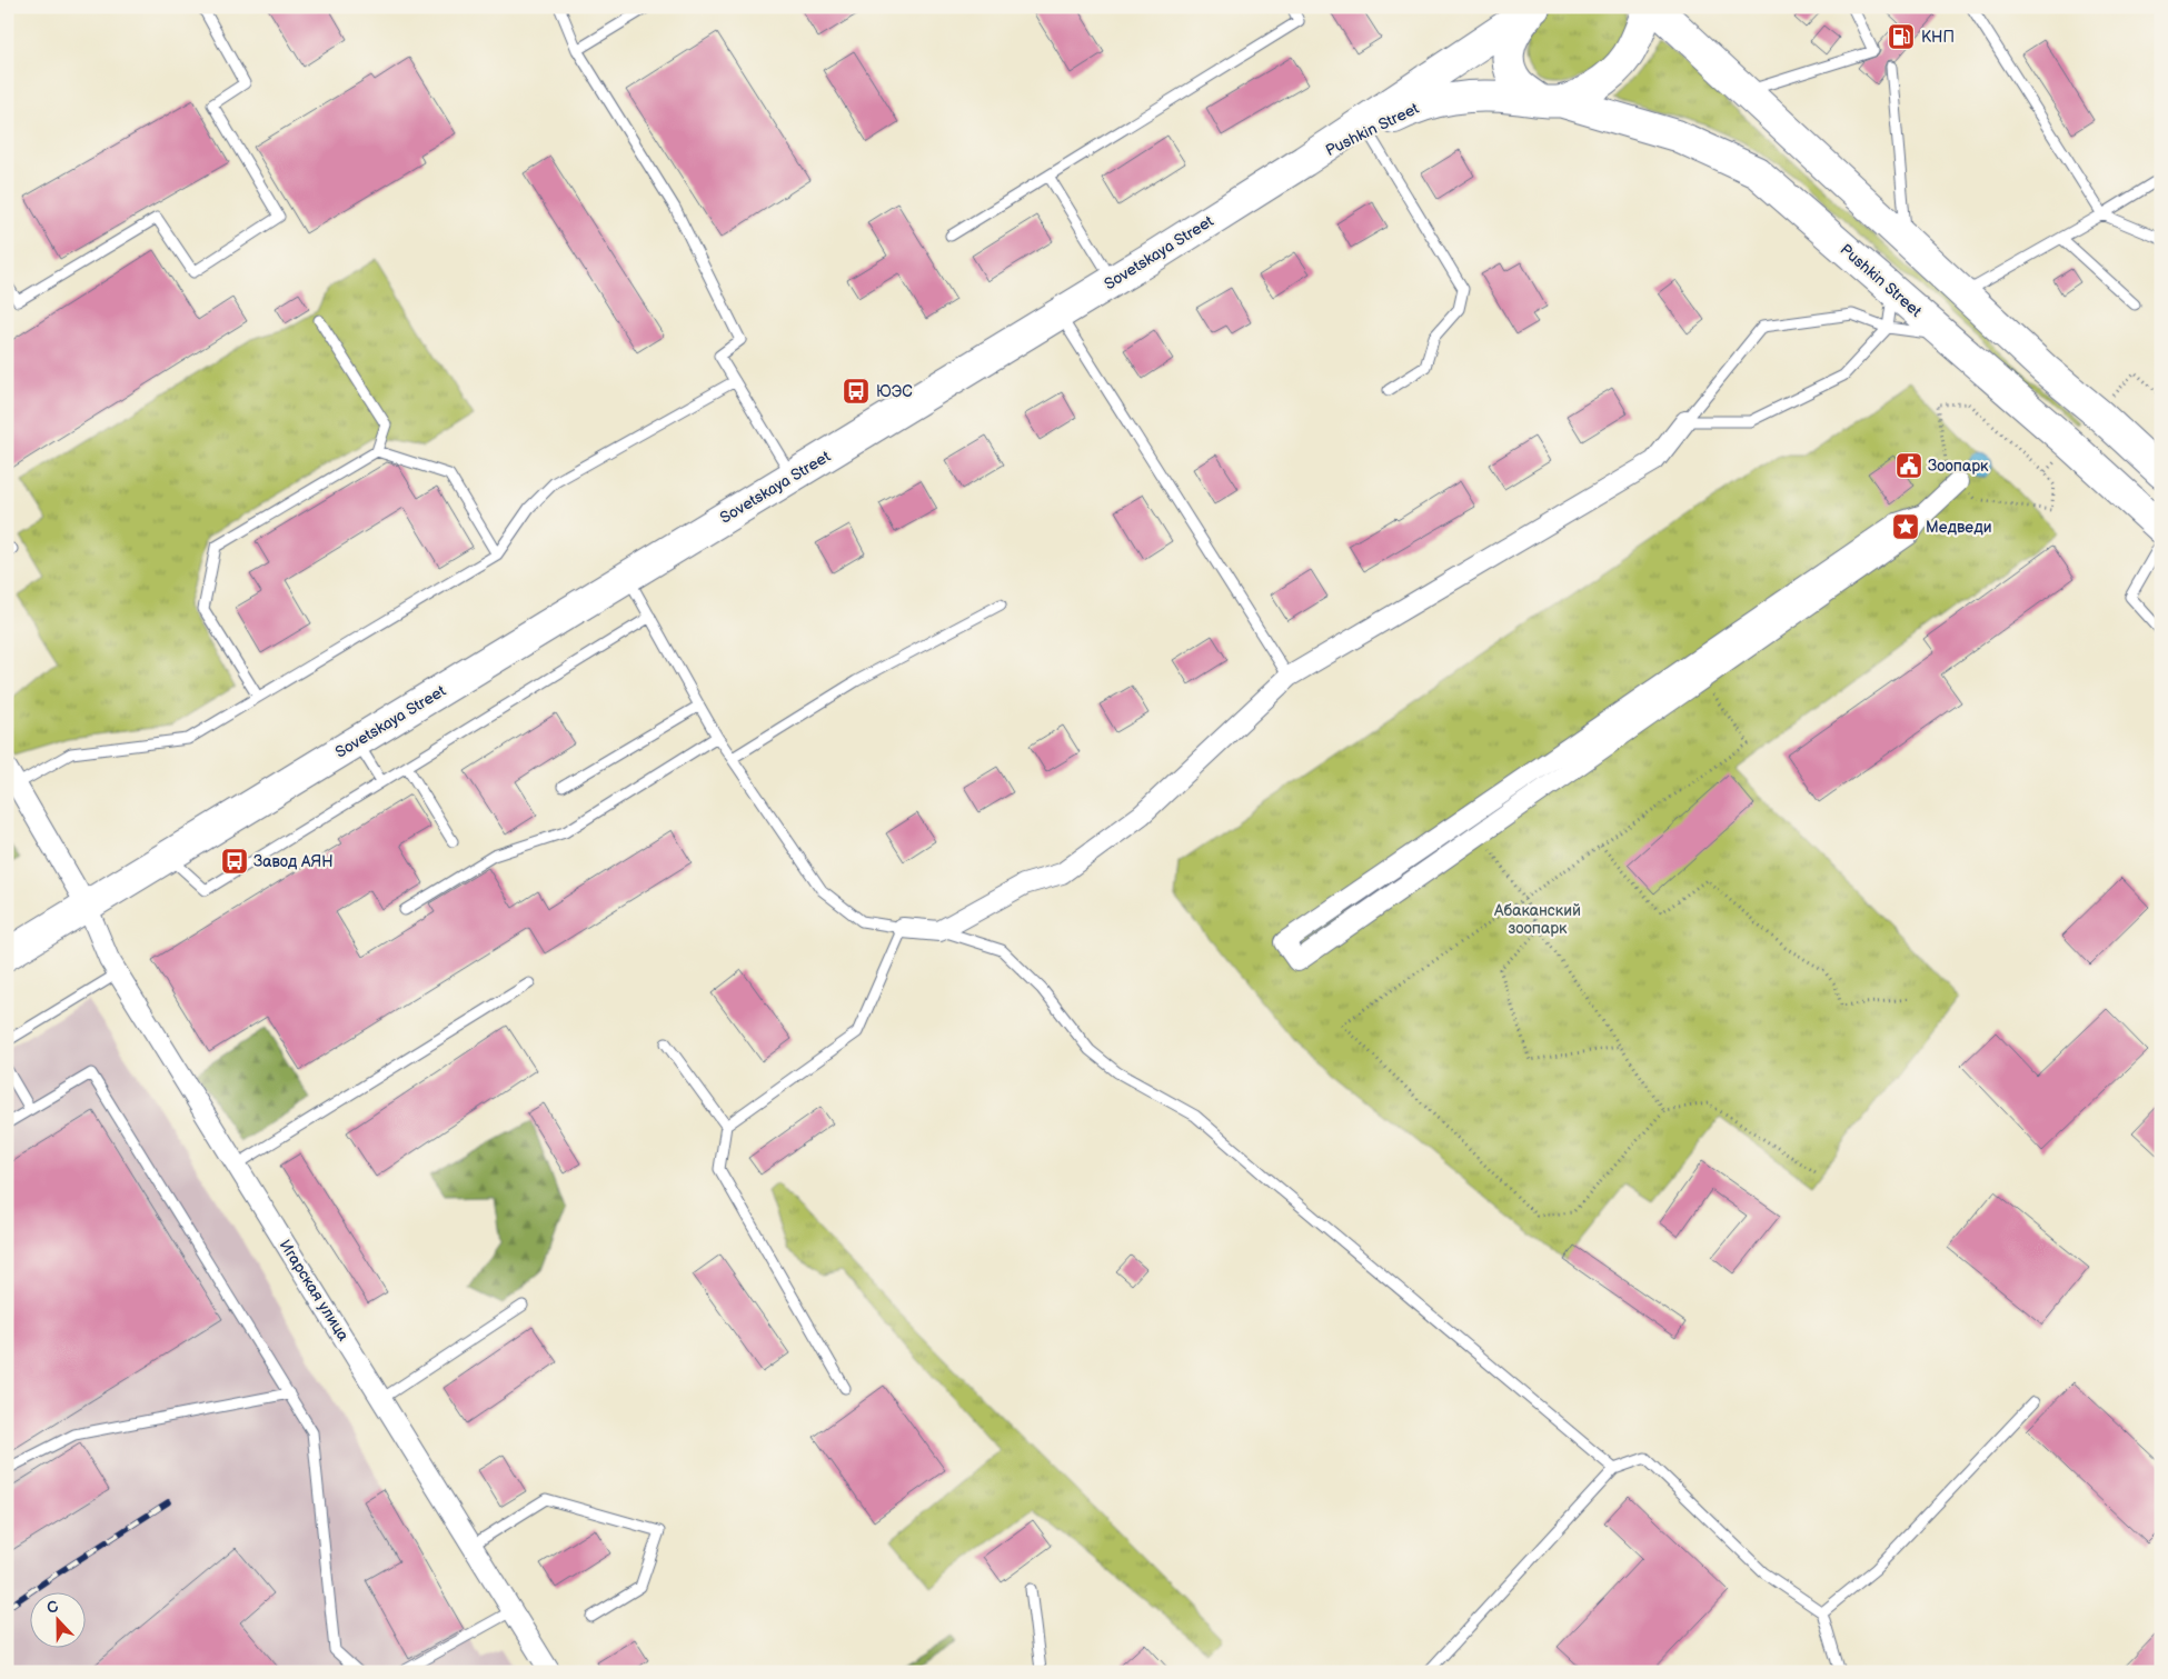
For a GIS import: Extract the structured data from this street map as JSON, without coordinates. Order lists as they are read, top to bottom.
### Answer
{
  "streets": {
    "main road": ["Pushkin Street", "Sovetskaya Street"],
    "street": ["Игарская улица"]
  },
  "crossings": [
    ["Pushkin Street", "Sovetskaya Street"],
    ["Sovetskaya Street", "Игарская улица"]
  ],
  "parks": ["Абаканский зоопарк"],
  "places": {
    "fuel station": ["КНП"],
    "bus stop": ["ЮЭС", "Завод АЯН"],
    "public building": ["Зоопарк"],
    "place": ["Медведи"]
  },
  "north": "top"
}
